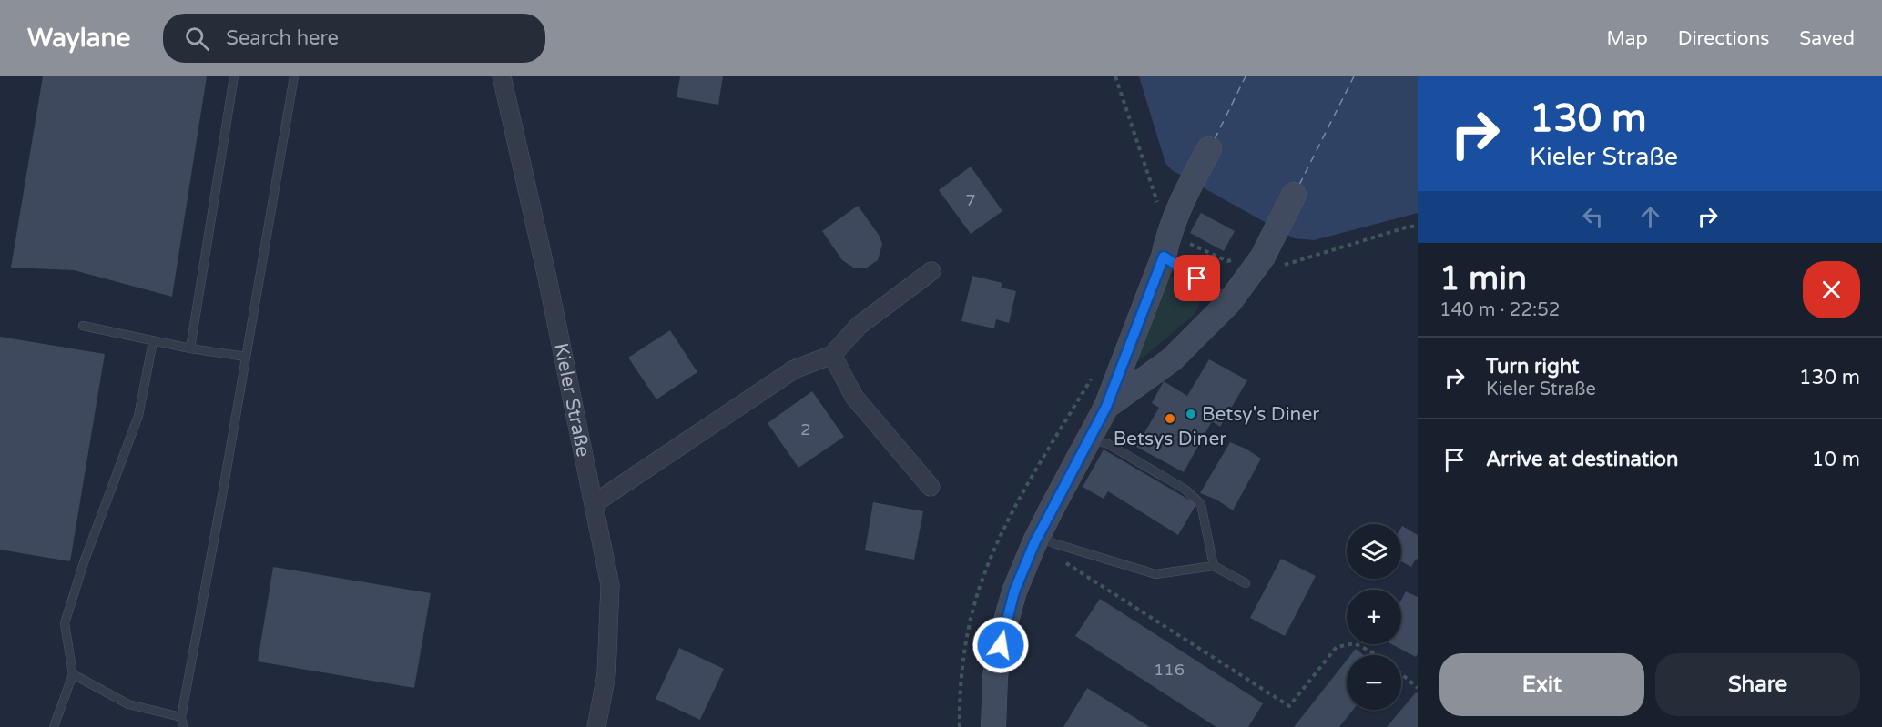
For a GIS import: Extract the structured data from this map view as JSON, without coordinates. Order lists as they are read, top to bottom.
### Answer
{
  "streets": {
    "street": ["Kieler Straße"]
  },
  "places": ["Betsy's Diner", "Betsys Diner"],
  "house_numbers": ["7", "2", "116"],
  "page": {
    "header": "Waylane",
    "search": "Search here",
    "nav": ["Map", "Directions", "Saved"],
    "turn": ["130 m", "Kieler Straße"],
    "heading": ["1 min", "140 m · 22:52"],
    "list": [
      {
        "name": "Turn right",
        "note": "Kieler Straße",
        "value": "130 m"
      },
      {
        "name": "Arrive at destination",
        "value": "10 m"
      }
    ],
    "map_buttons": ["+", "−"],
    "buttons": ["Exit", "Share"]
  }
}
